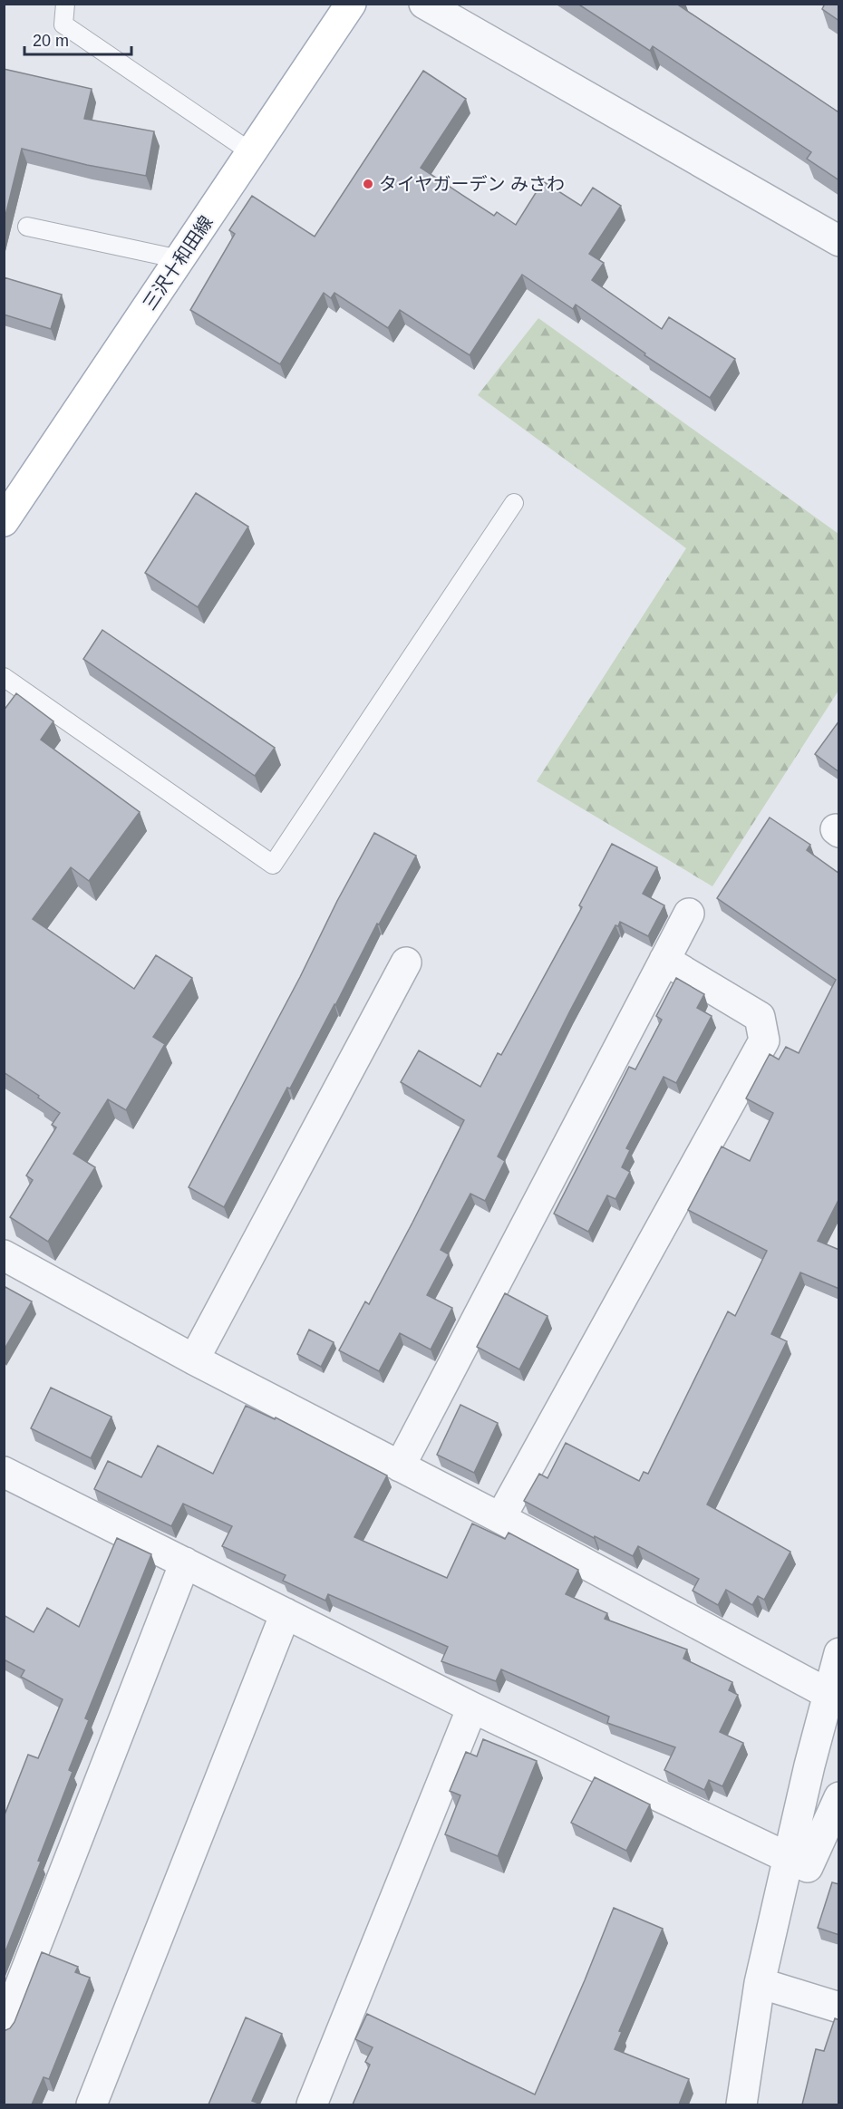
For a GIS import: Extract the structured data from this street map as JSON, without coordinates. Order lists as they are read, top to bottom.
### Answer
{
  "streets": {
    "main road": ["三沢十和田線"]
  },
  "places": ["タイヤガーデン みさわ"],
  "scale_bar": "20 m"
}
